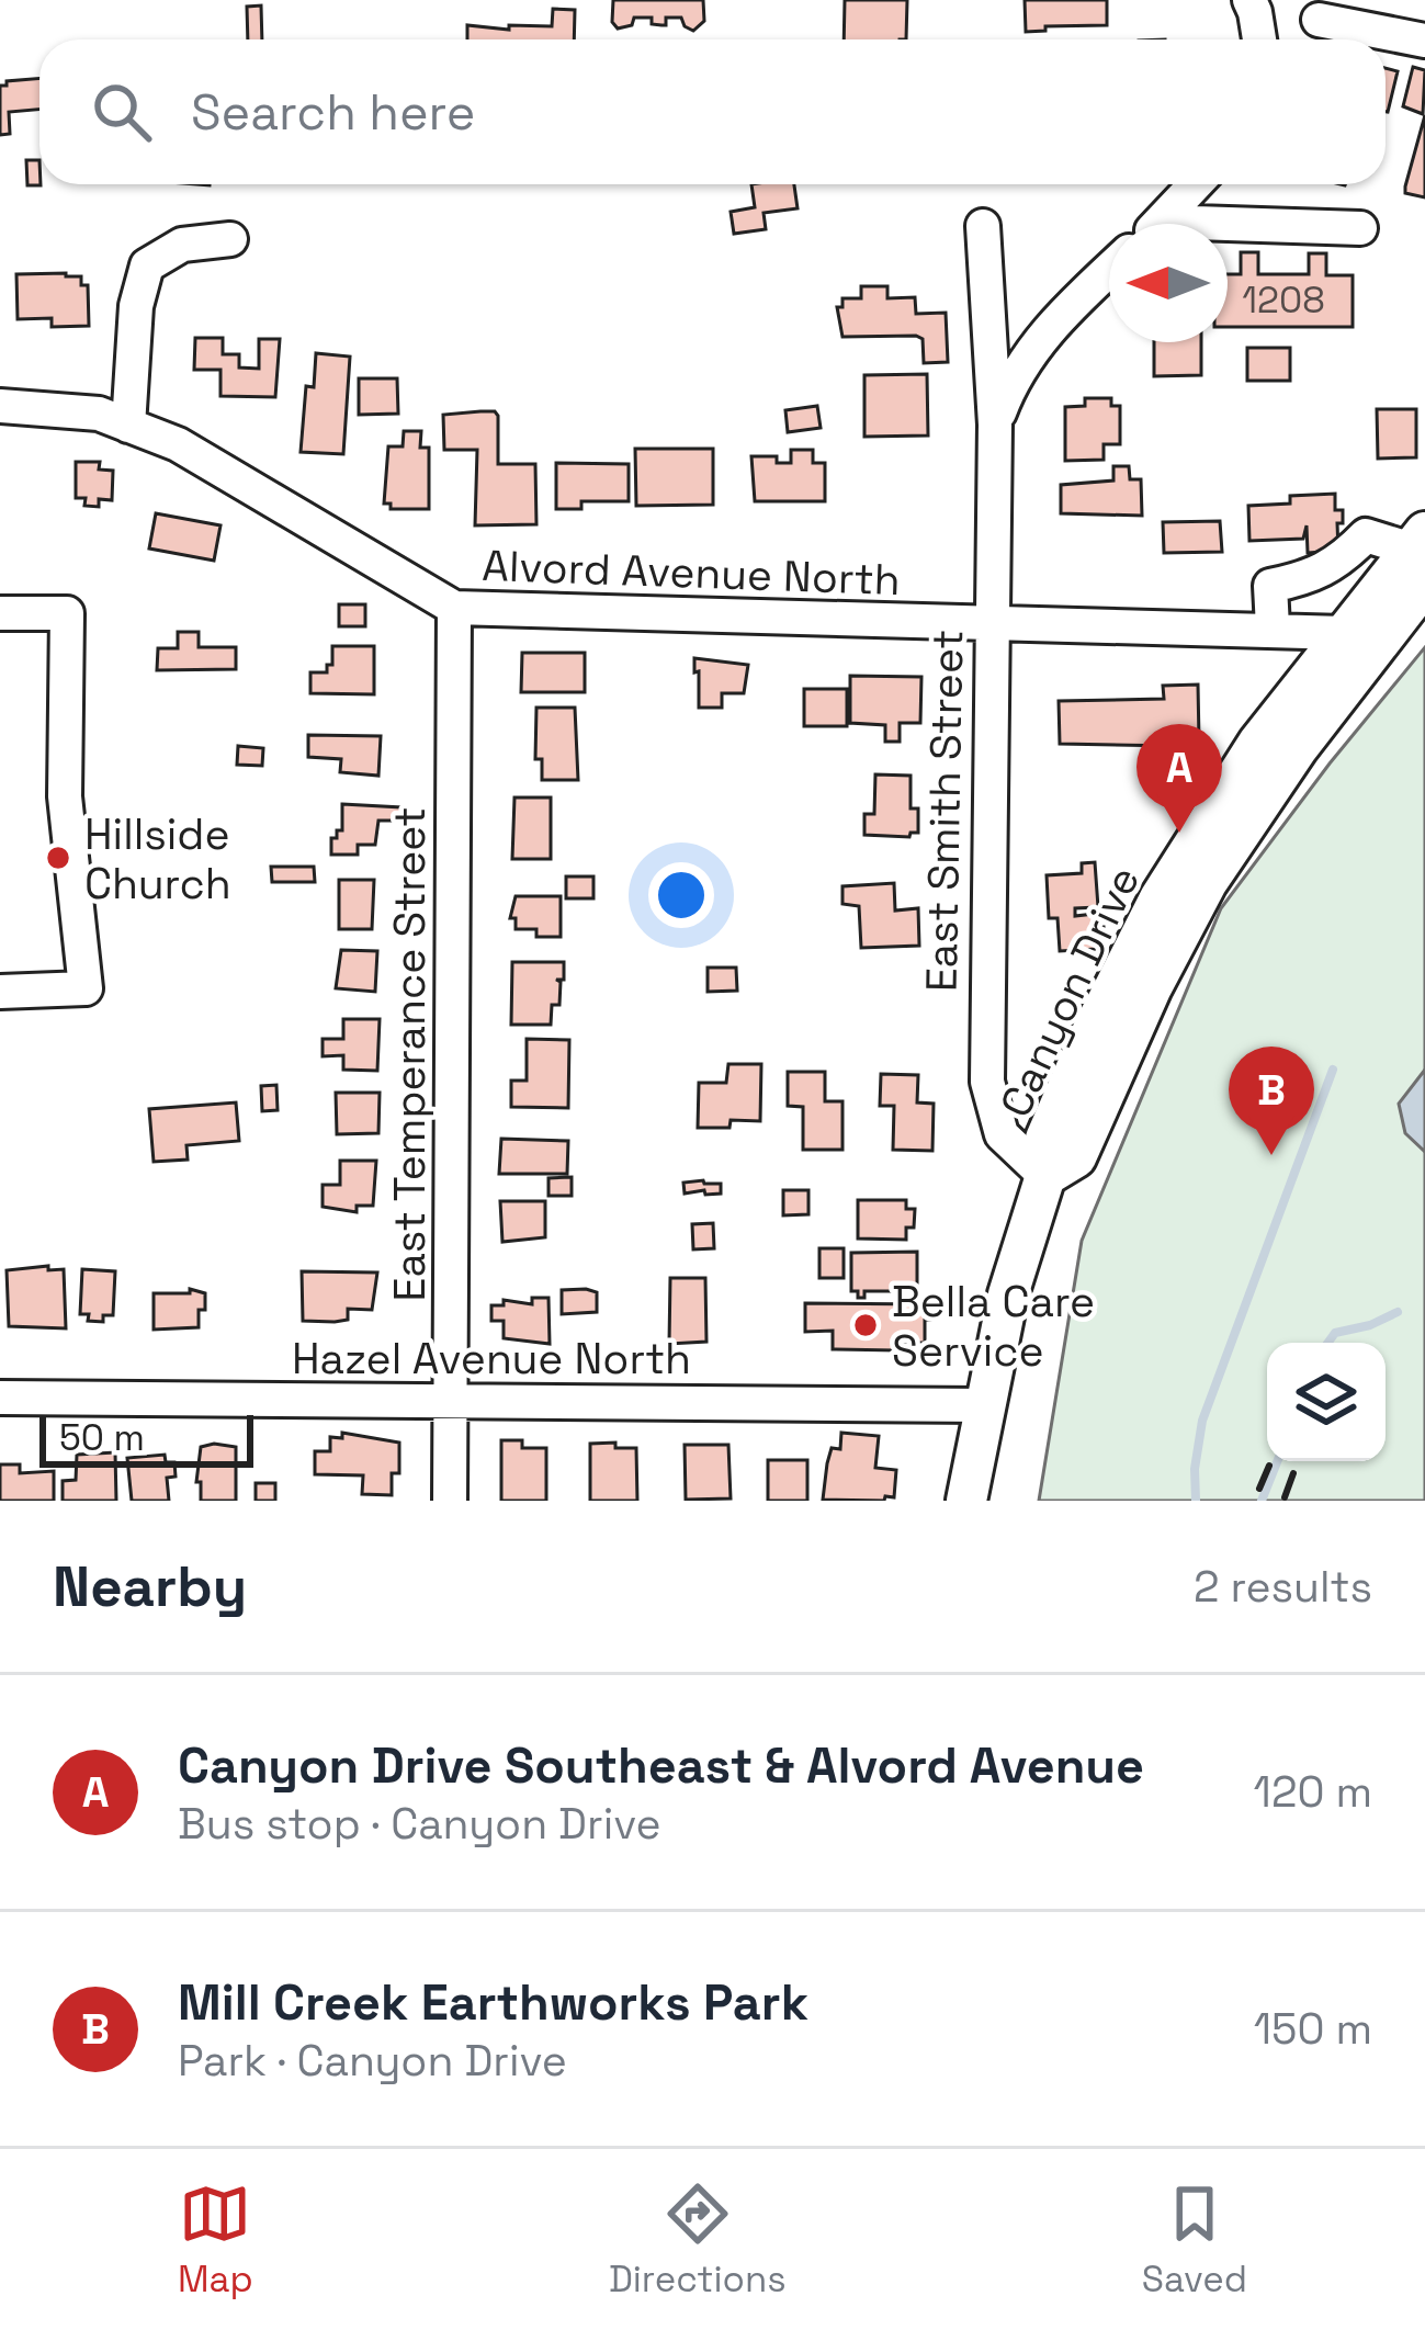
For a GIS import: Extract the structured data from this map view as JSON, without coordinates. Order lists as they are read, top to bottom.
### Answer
{
  "streets": {
    "main road": ["Canyon Drive"],
    "street": [
      "Alvord Avenue North",
      "East Smith Street",
      "East Temperance Street",
      "Hazel Avenue North"
    ]
  },
  "crossings": [
    ["Alvord Avenue North", "East Smith Street"],
    ["Alvord Avenue North", "Canyon Drive"],
    ["Alvord Avenue North", "East Temperance Street"],
    ["East Smith Street", "Canyon Drive"],
    ["Canyon Drive", "Hazel Avenue North"],
    ["East Temperance Street", "Hazel Avenue North"]
  ],
  "places": ["Hillside Church", "Bella Care Service"],
  "house_numbers": ["1208"],
  "scale_bar": "50 m",
  "north": "left",
  "page": {
    "search": "Search here",
    "pins": ["A", "B"],
    "scale": "50 m",
    "heading": ["Nearby", "2 results"],
    "list": [
      {
        "mark": "A",
        "name": "Canyon Drive Southeast & Alvord Avenue",
        "note": "Bus stop · Canyon Drive",
        "value": "120 m"
      },
      {
        "mark": "B",
        "name": "Mill Creek Earthworks Park",
        "note": "Park · Canyon Drive",
        "value": "150 m"
      }
    ],
    "nav": ["Map", "Directions", "Saved"]
  }
}
